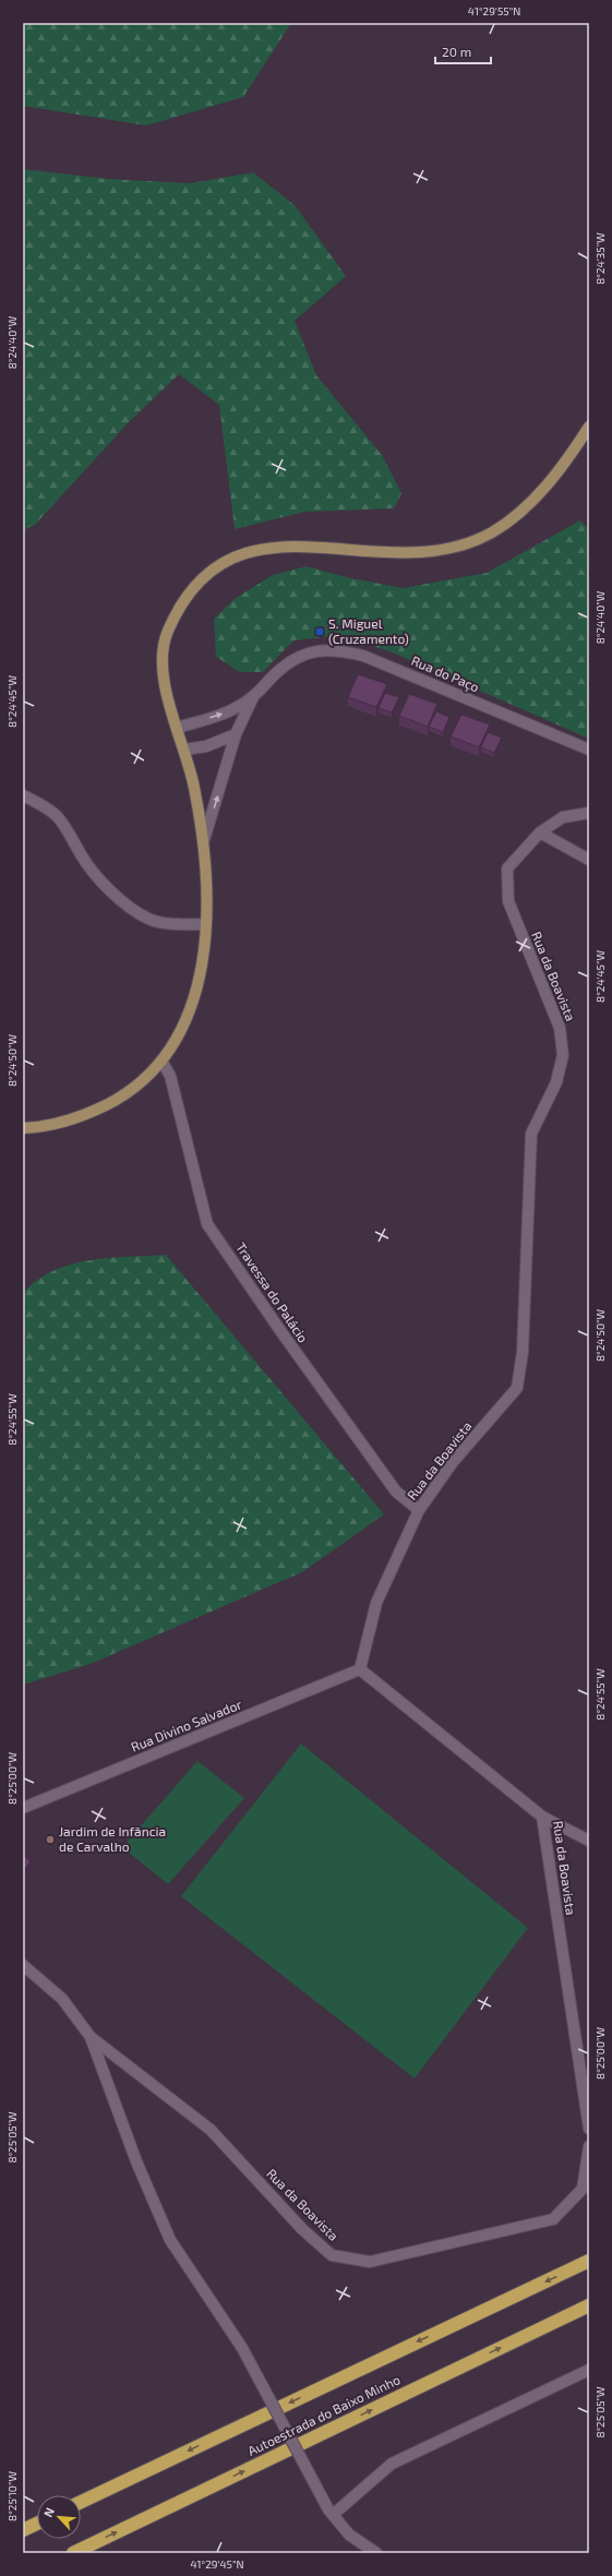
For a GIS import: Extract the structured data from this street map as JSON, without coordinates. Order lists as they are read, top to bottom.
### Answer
{
  "streets": {
    "highway": ["Autoestrada do Baixo Minho"],
    "street": [
      "Rua do Paço",
      "Rua da Boavista",
      "Travessa do Palácio",
      "Rua Divino Salvador"
    ]
  },
  "crossings": [
    ["Rua da Boavista", "Travessa do Palácio"],
    ["Rua da Boavista", "Rua Divino Salvador"]
  ],
  "places": {
    "transit": ["S. Miguel (Cruzamento)"],
    "other": ["Jardim de Infância de Carvalho"]
  },
  "scale_bar": "20 m",
  "north": "top left",
  "coordinates": [
    "41°29'55\"N",
    "8°24'35\"W",
    "8°24'40\"W",
    "8°24'45\"W",
    "8°24'50\"W",
    "8°24'55\"W",
    "8°25'00\"W",
    "8°25'05\"W",
    "8°25'10\"W",
    "41°29'45\"N"
  ]
}
